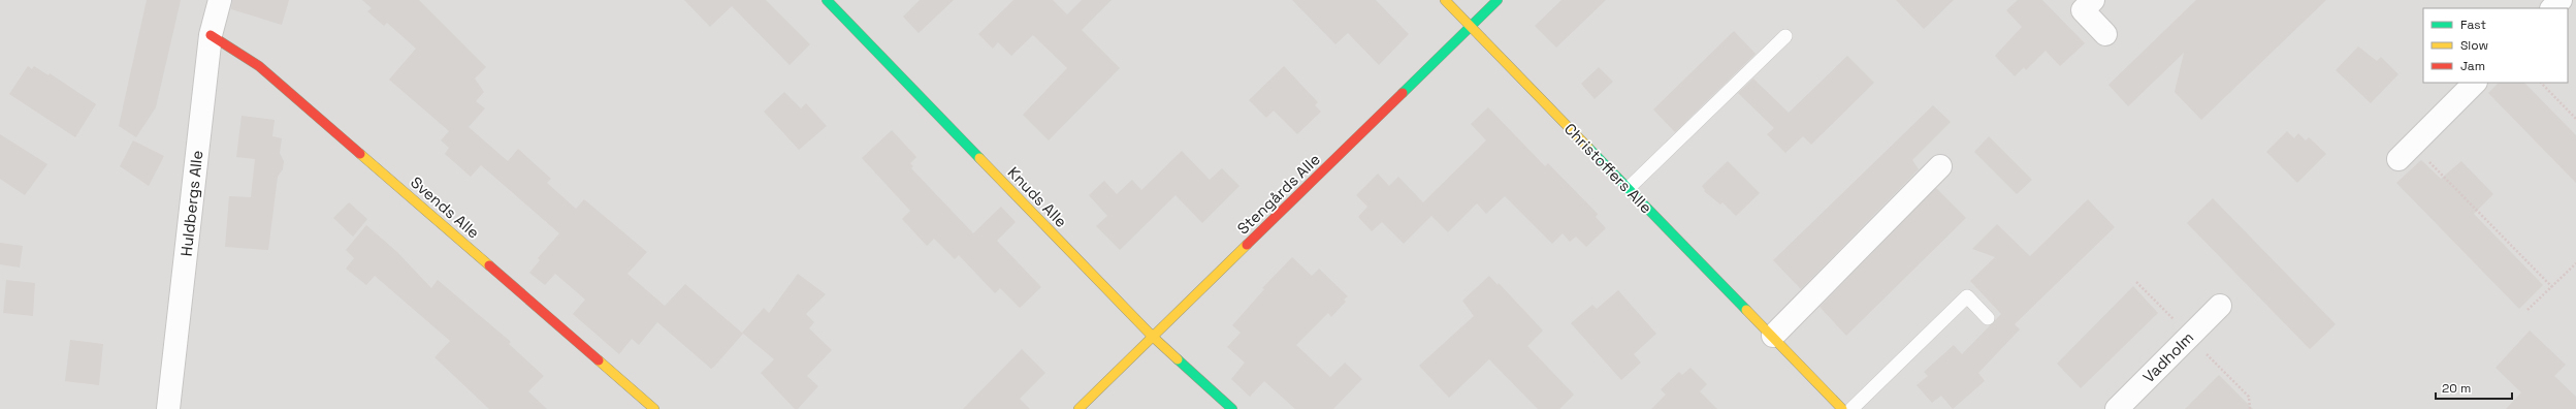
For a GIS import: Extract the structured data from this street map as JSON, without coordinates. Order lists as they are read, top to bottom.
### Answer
{
  "streets": {
    "street": [
      "Christoffers Alle",
      "Stengårds Alle",
      "Knuds Alle",
      "Huldbergs Alle",
      "Svends Alle",
      "Vadholm"
    ]
  },
  "crossings": [
    ["Christoffers Alle", "Stengårds Alle"],
    ["Stengårds Alle", "Knuds Alle"],
    ["Huldbergs Alle", "Svends Alle"]
  ],
  "legend": ["Fast", "Slow", "Jam"],
  "scale_bar": "20 m"
}
